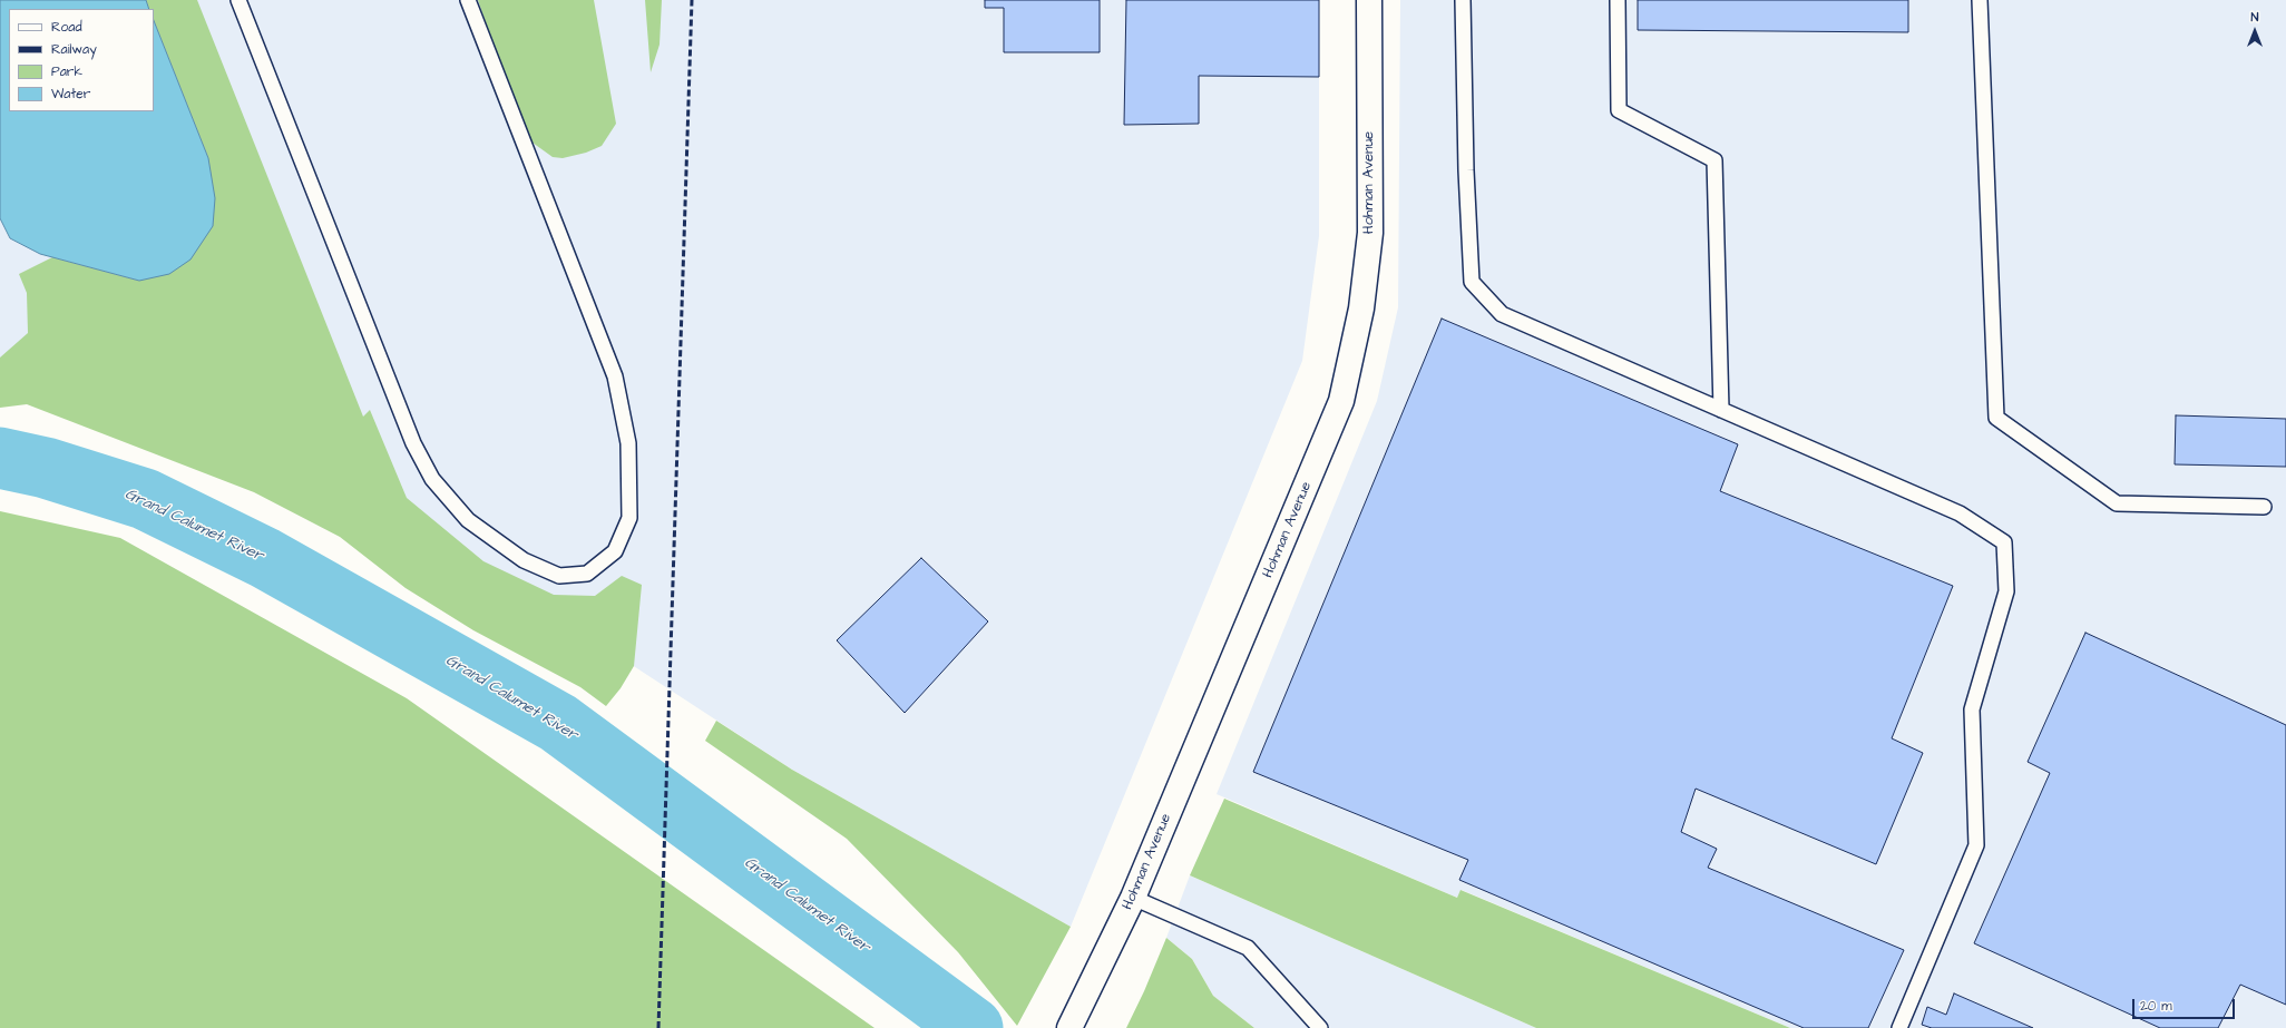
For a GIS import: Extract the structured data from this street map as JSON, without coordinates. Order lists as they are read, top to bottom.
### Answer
{
  "streets": {
    "main road": ["Hohman Avenue"]
  },
  "water": ["Grand Calumet River"],
  "legend": [
    "Road",
    "Railway",
    "Park",
    "Water"
  ],
  "scale_bar": "20 m",
  "north": "top"
}
